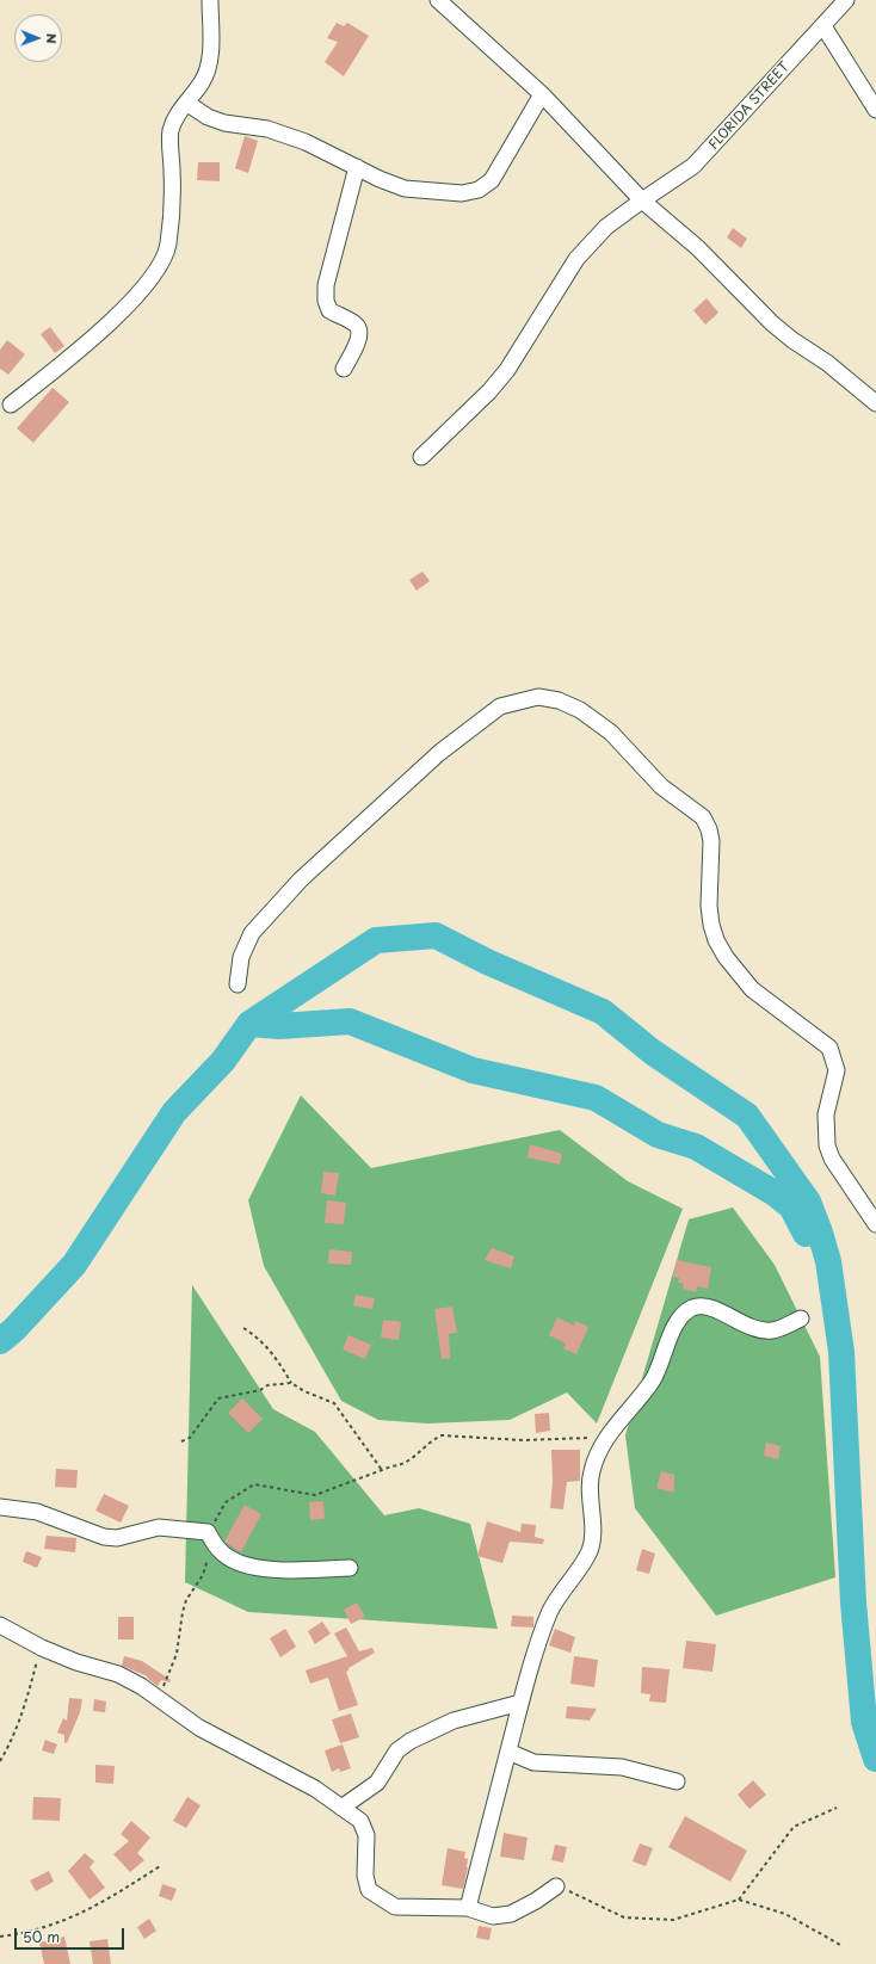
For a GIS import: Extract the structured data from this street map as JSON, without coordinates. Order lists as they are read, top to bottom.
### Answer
{
  "streets": {
    "street": ["FLORIDA STREET"]
  },
  "scale_bar": "50 m",
  "north": "right"
}
